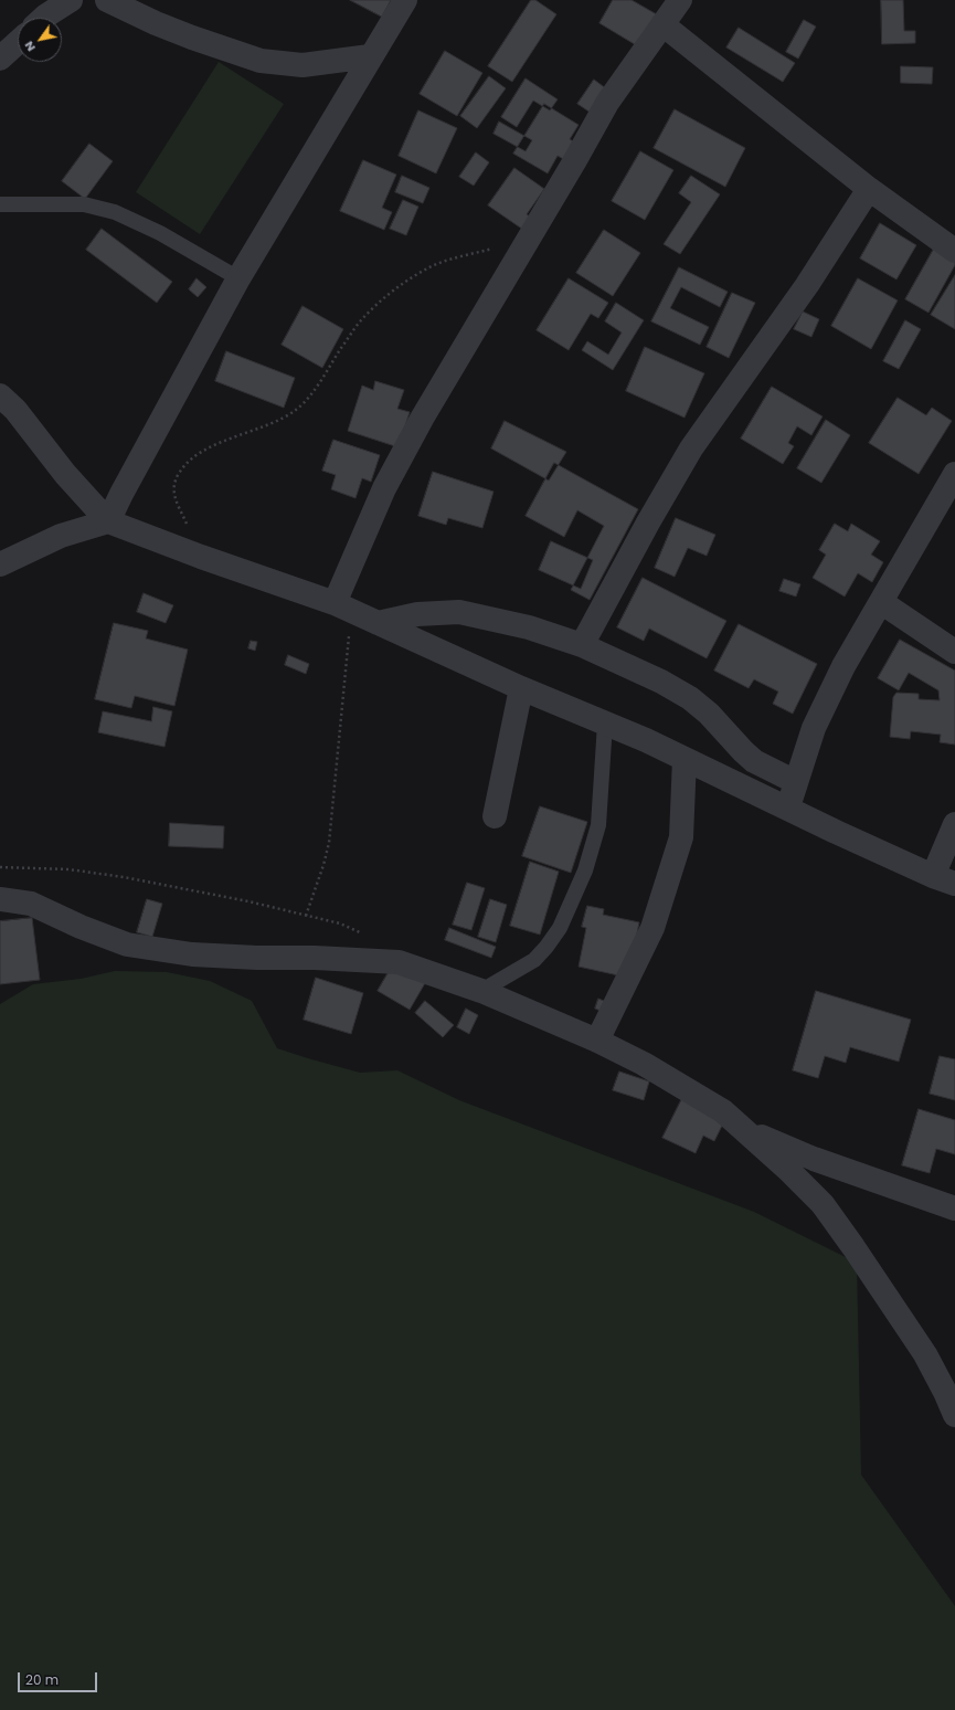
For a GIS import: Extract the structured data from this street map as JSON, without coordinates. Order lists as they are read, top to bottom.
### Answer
{
  "scale_bar": "20 m",
  "north": "bottom left"
}
